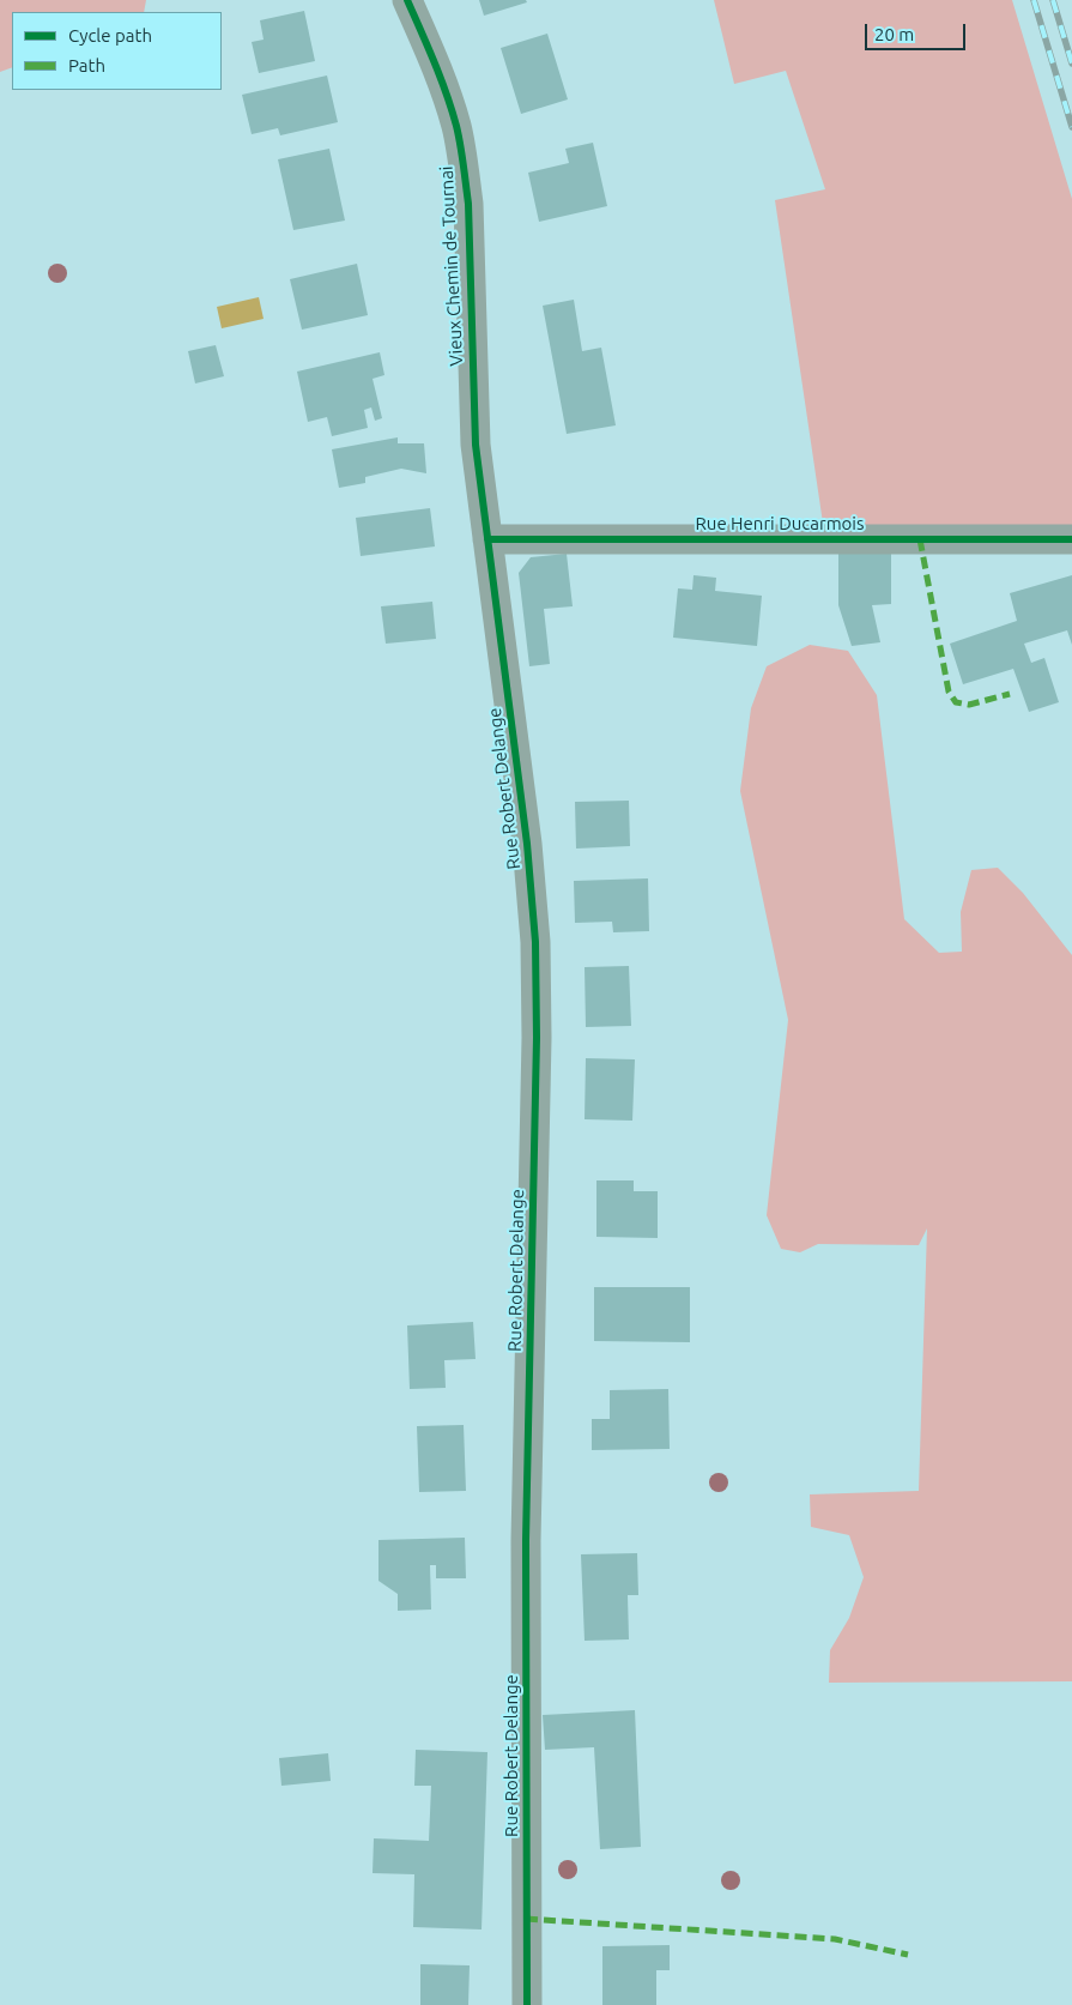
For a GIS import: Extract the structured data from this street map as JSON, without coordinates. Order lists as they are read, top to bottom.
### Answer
{
  "streets": {
    "street": ["Vieux Chemin de Tournai", "Rue Henri Ducarmois", "Rue Robert Delange"]
  },
  "crossings": [
    ["Vieux Chemin de Tournai", "Rue Henri Ducarmois"],
    ["Vieux Chemin de Tournai", "Rue Robert Delange"],
    ["Rue Henri Ducarmois", "Rue Robert Delange"]
  ],
  "legend": ["Cycle path", "Path"],
  "scale_bar": "20 m"
}
